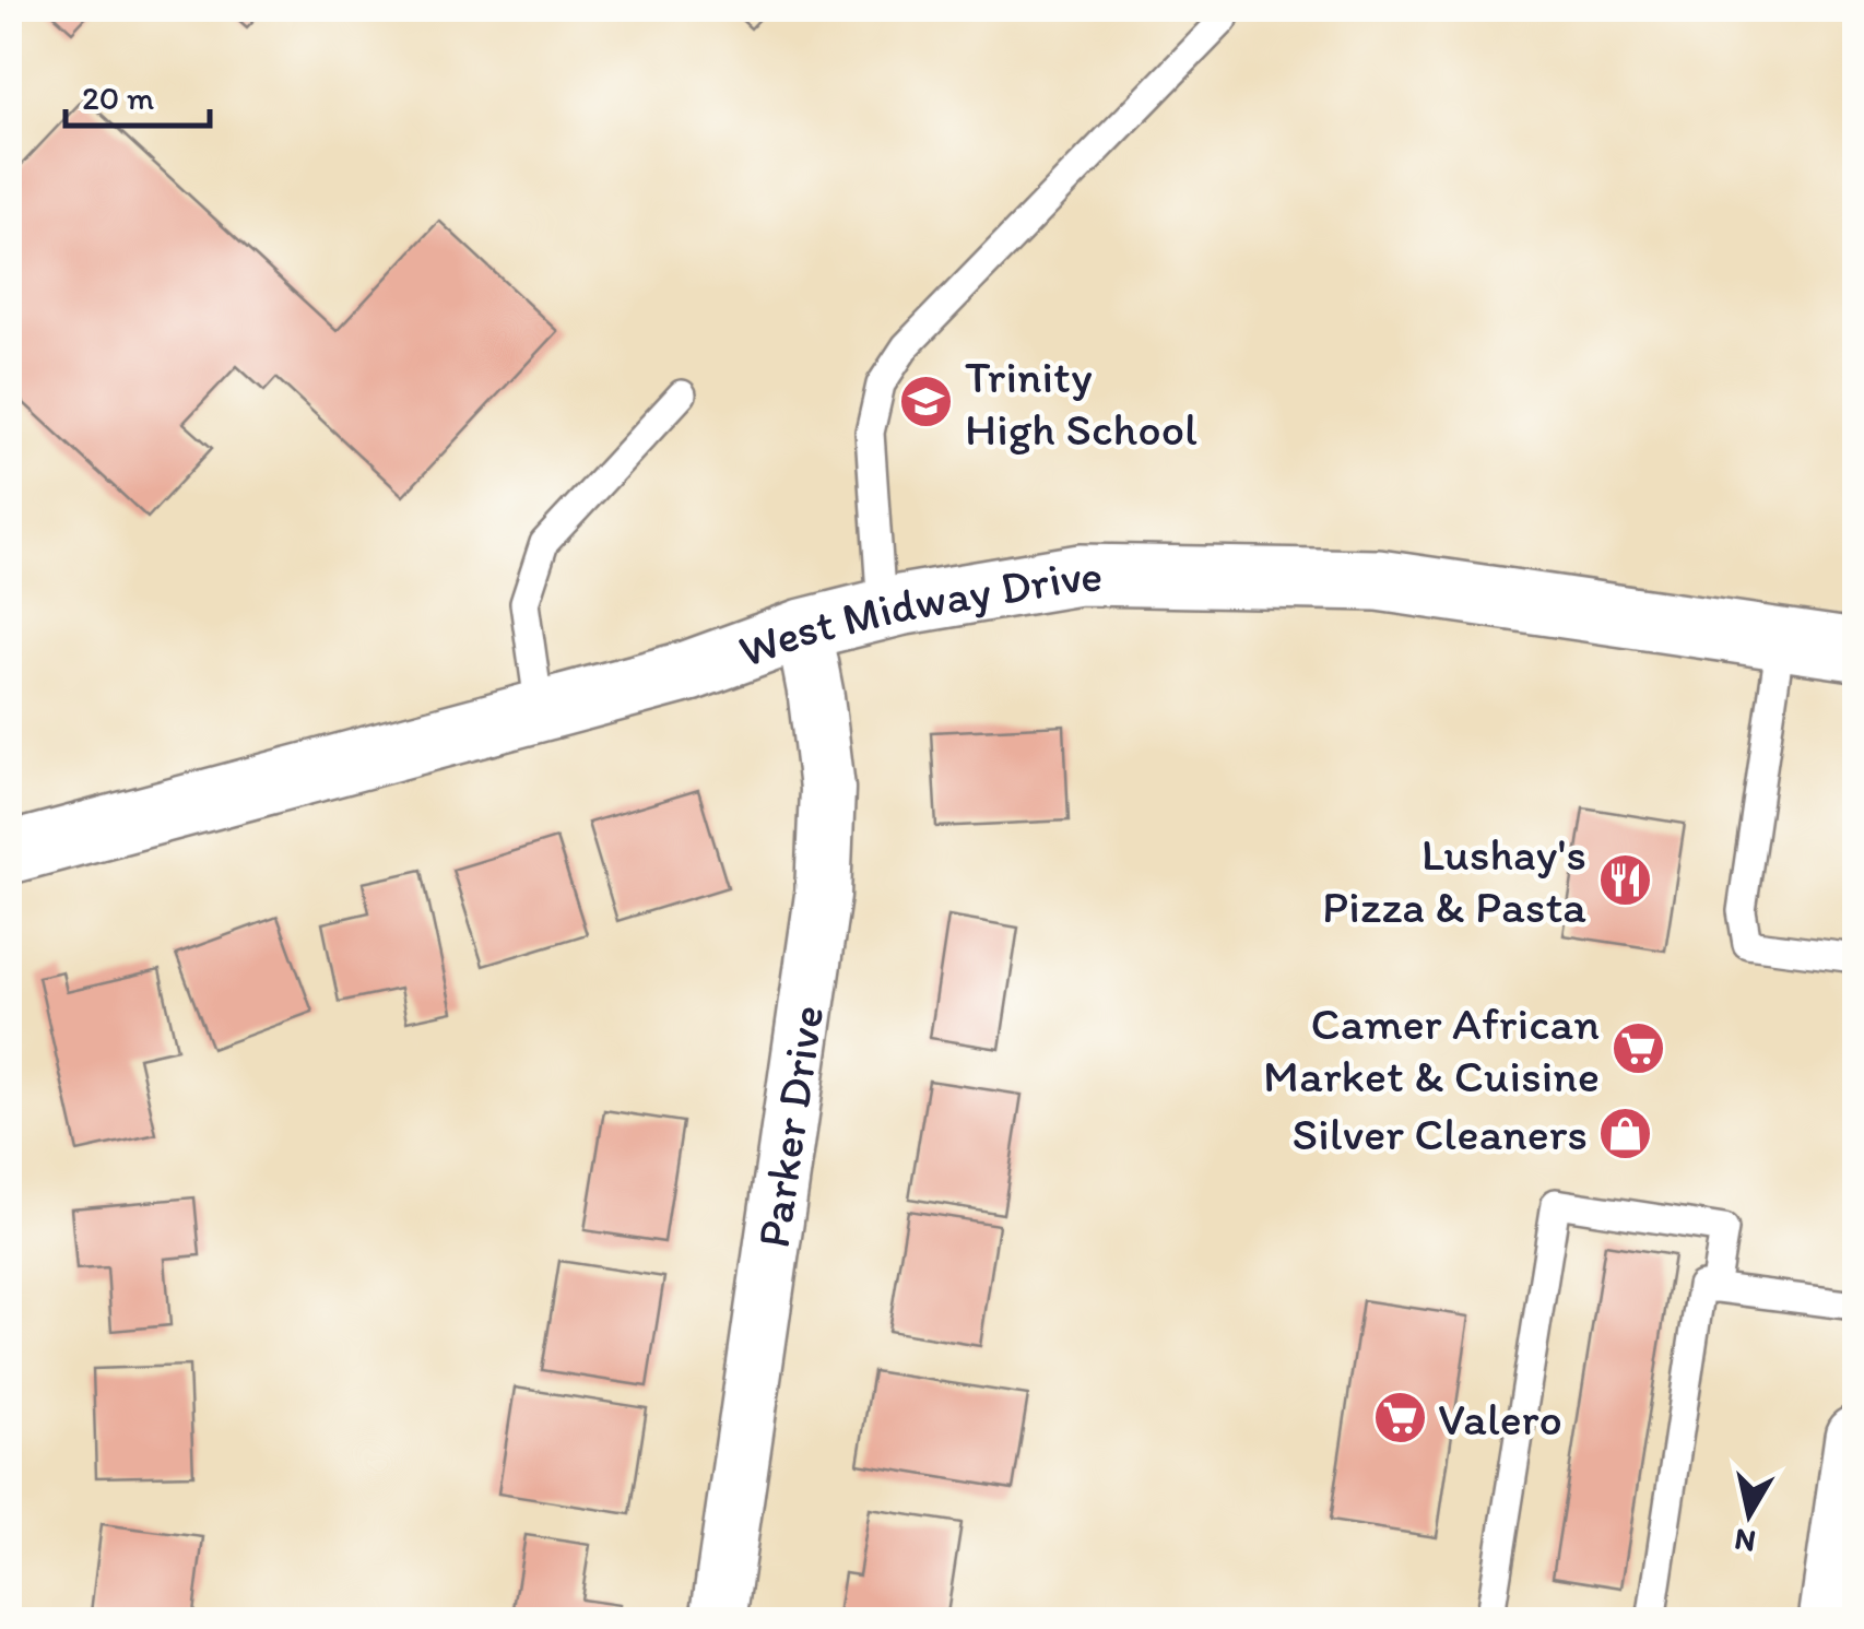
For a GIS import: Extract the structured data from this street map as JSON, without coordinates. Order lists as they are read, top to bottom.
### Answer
{
  "streets": {
    "street": ["West Midway Drive", "Parker Drive"]
  },
  "crossings": [
    ["West Midway Drive", "Parker Drive"]
  ],
  "places": {
    "school or university": ["Trinity High School"],
    "restaurant": ["Lushay's Pizza & Pasta"],
    "supermarket": ["Camer African Market & Cuisine", "Valero"],
    "shop": ["Silver Cleaners"]
  },
  "scale_bar": "20 m",
  "north": "bottom"
}
